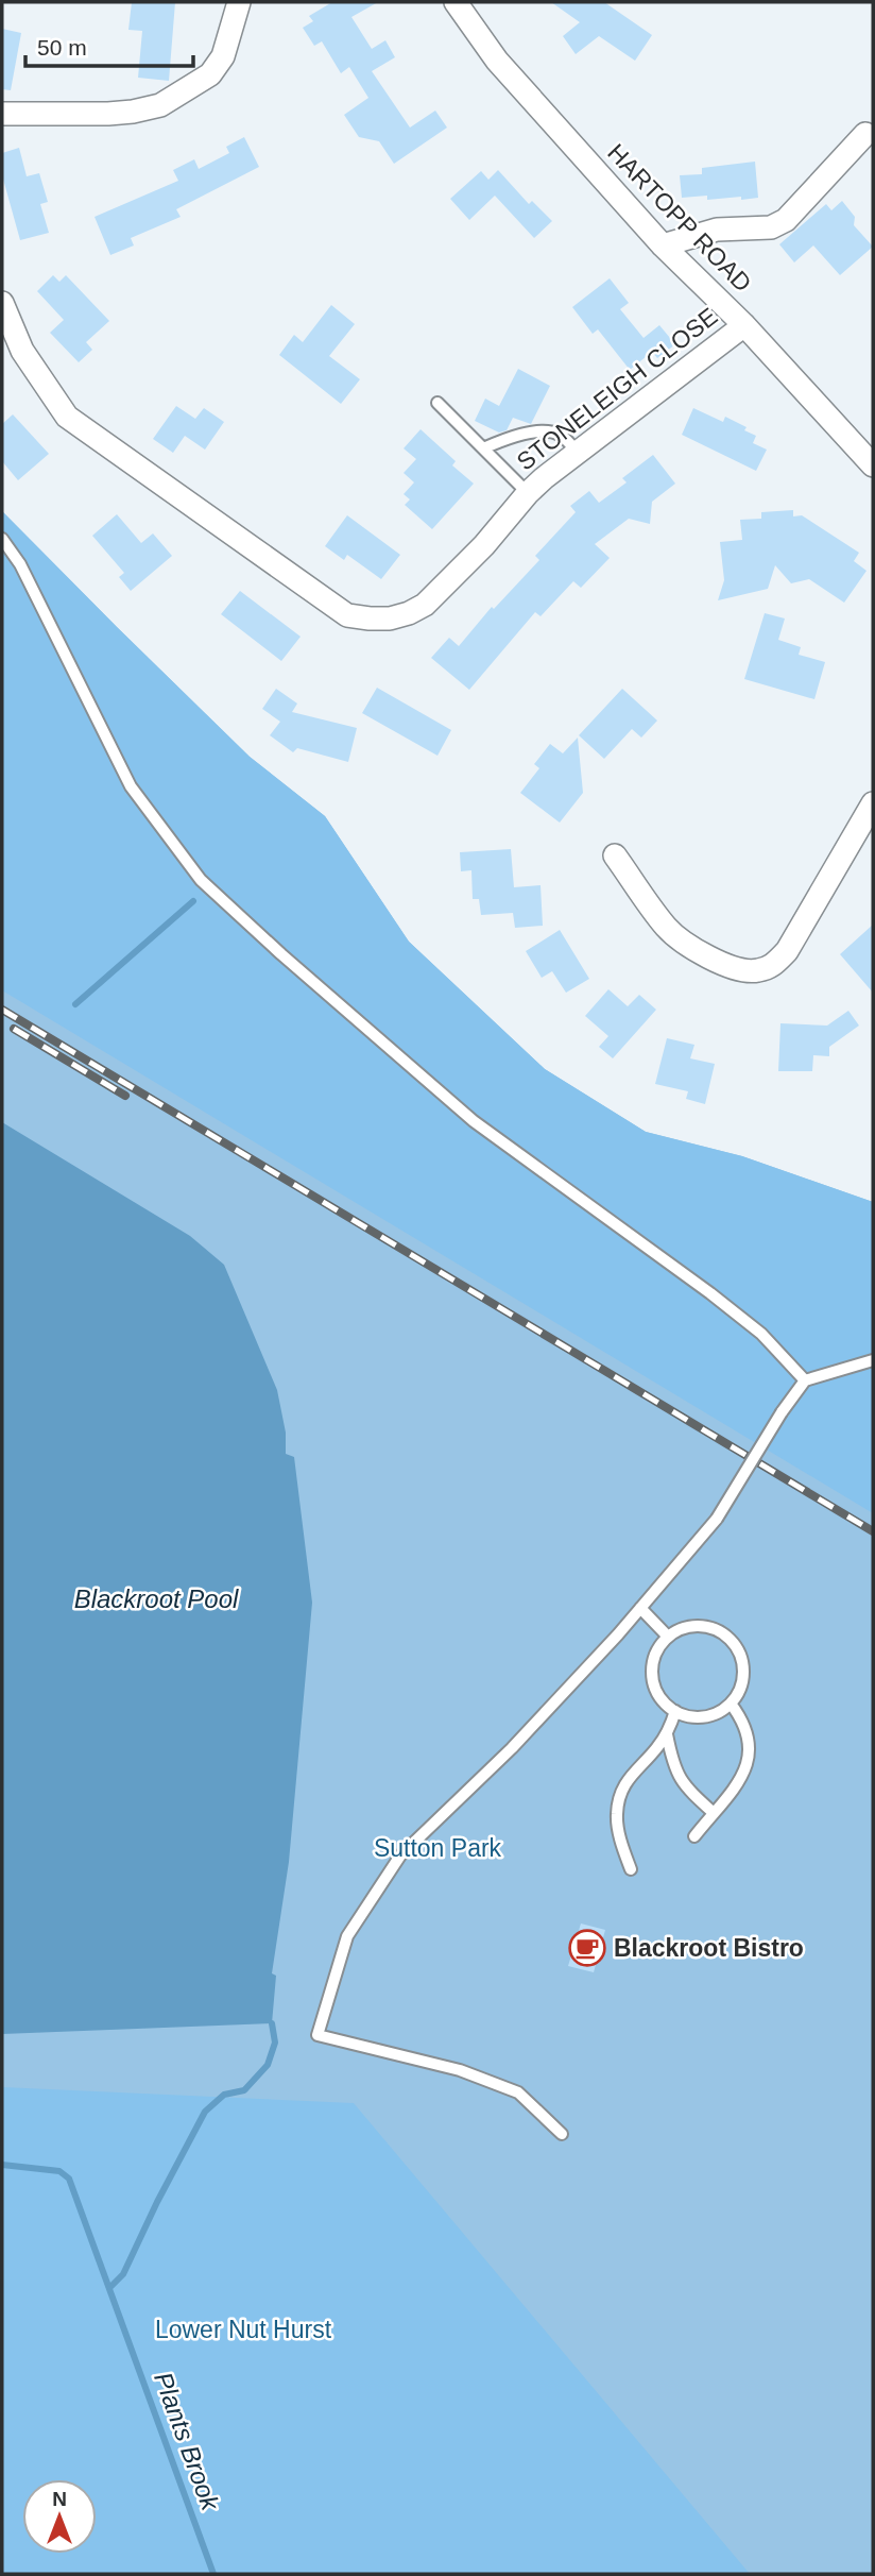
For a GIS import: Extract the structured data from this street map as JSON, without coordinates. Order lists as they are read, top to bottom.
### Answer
{
  "streets": {
    "street": ["HARTOPP ROAD", "STONELEIGH CLOSE"]
  },
  "crossings": [
    ["HARTOPP ROAD", "STONELEIGH CLOSE"]
  ],
  "water": ["Blackroot Pool", "Plants Brook"],
  "parks": ["Sutton Park", "Lower Nut Hurst"],
  "places": {
    "cafe": ["Blackroot Bistro"]
  },
  "scale_bar": "50 m",
  "north": "top"
}
